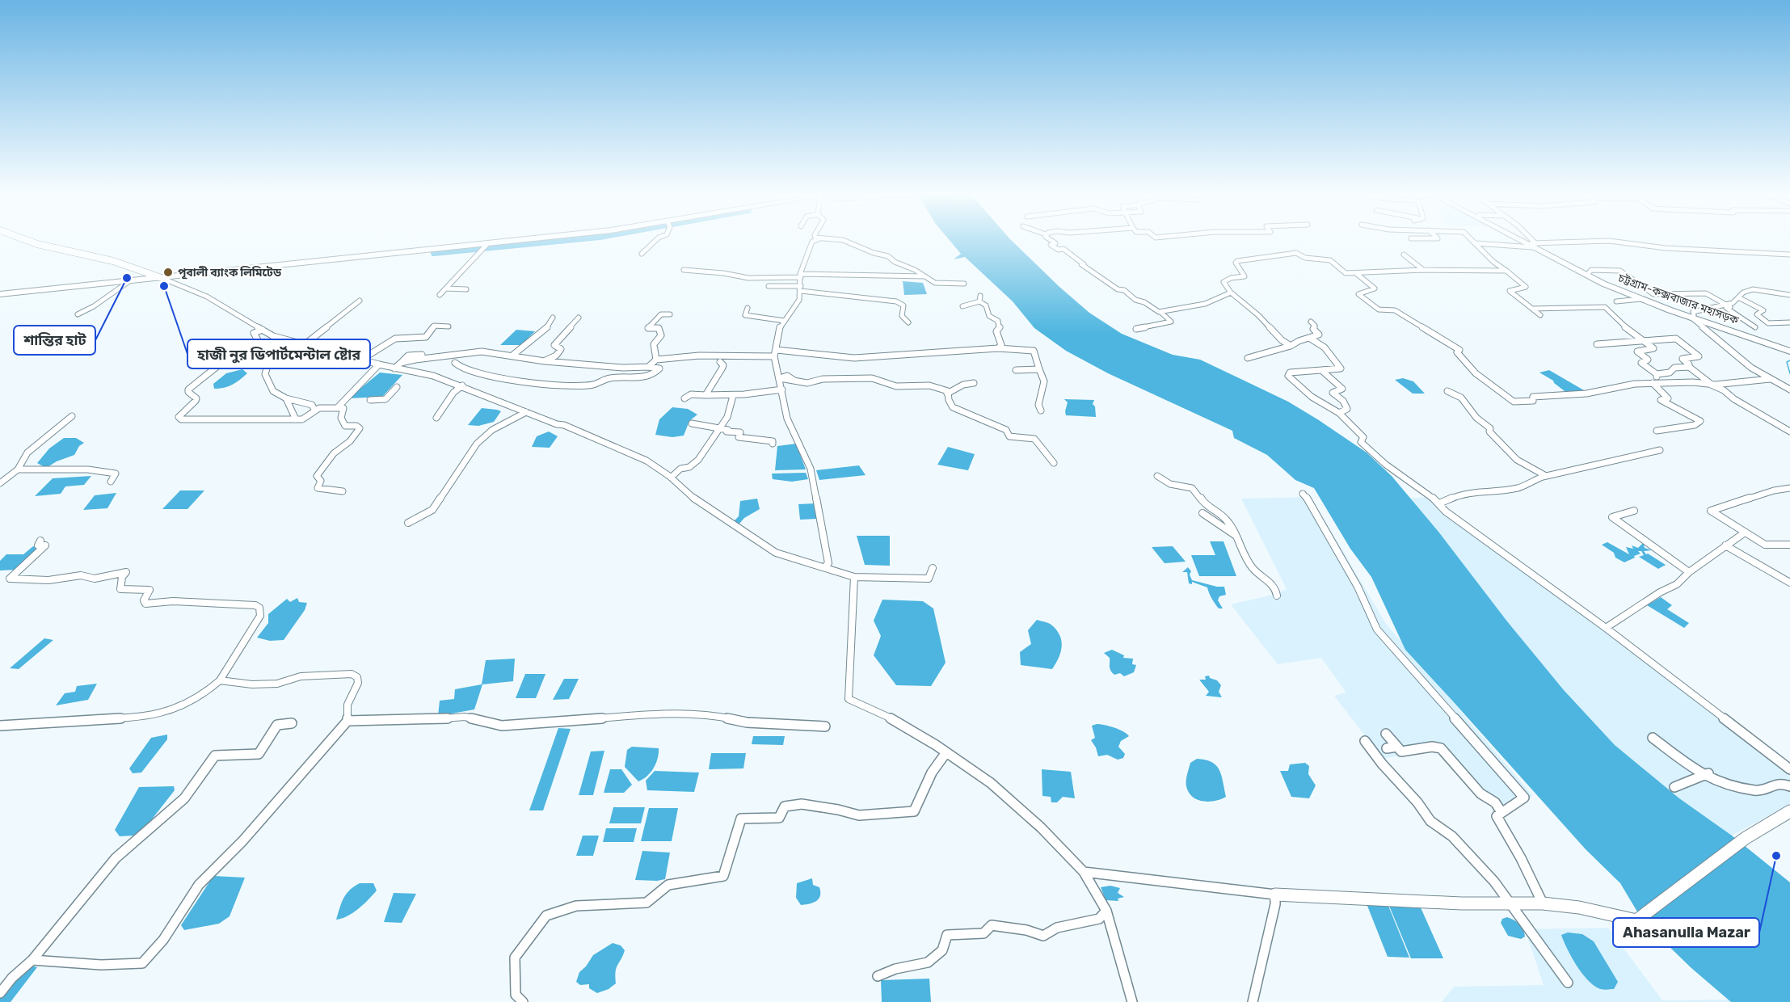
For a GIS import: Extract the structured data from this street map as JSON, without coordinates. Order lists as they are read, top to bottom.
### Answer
{
  "streets": {
    "highway": ["চট্টগ্রাম-কক্সবাজার মহাসড়ক"]
  },
  "places": [
    "পূবালী ব্যাংক লিমিটেড",
    "শান্তির হাট",
    "হাজী নুর ডিপার্টমেন্টাল ষ্টোর",
    "Ahasanulla Mazar"
  ]
}
